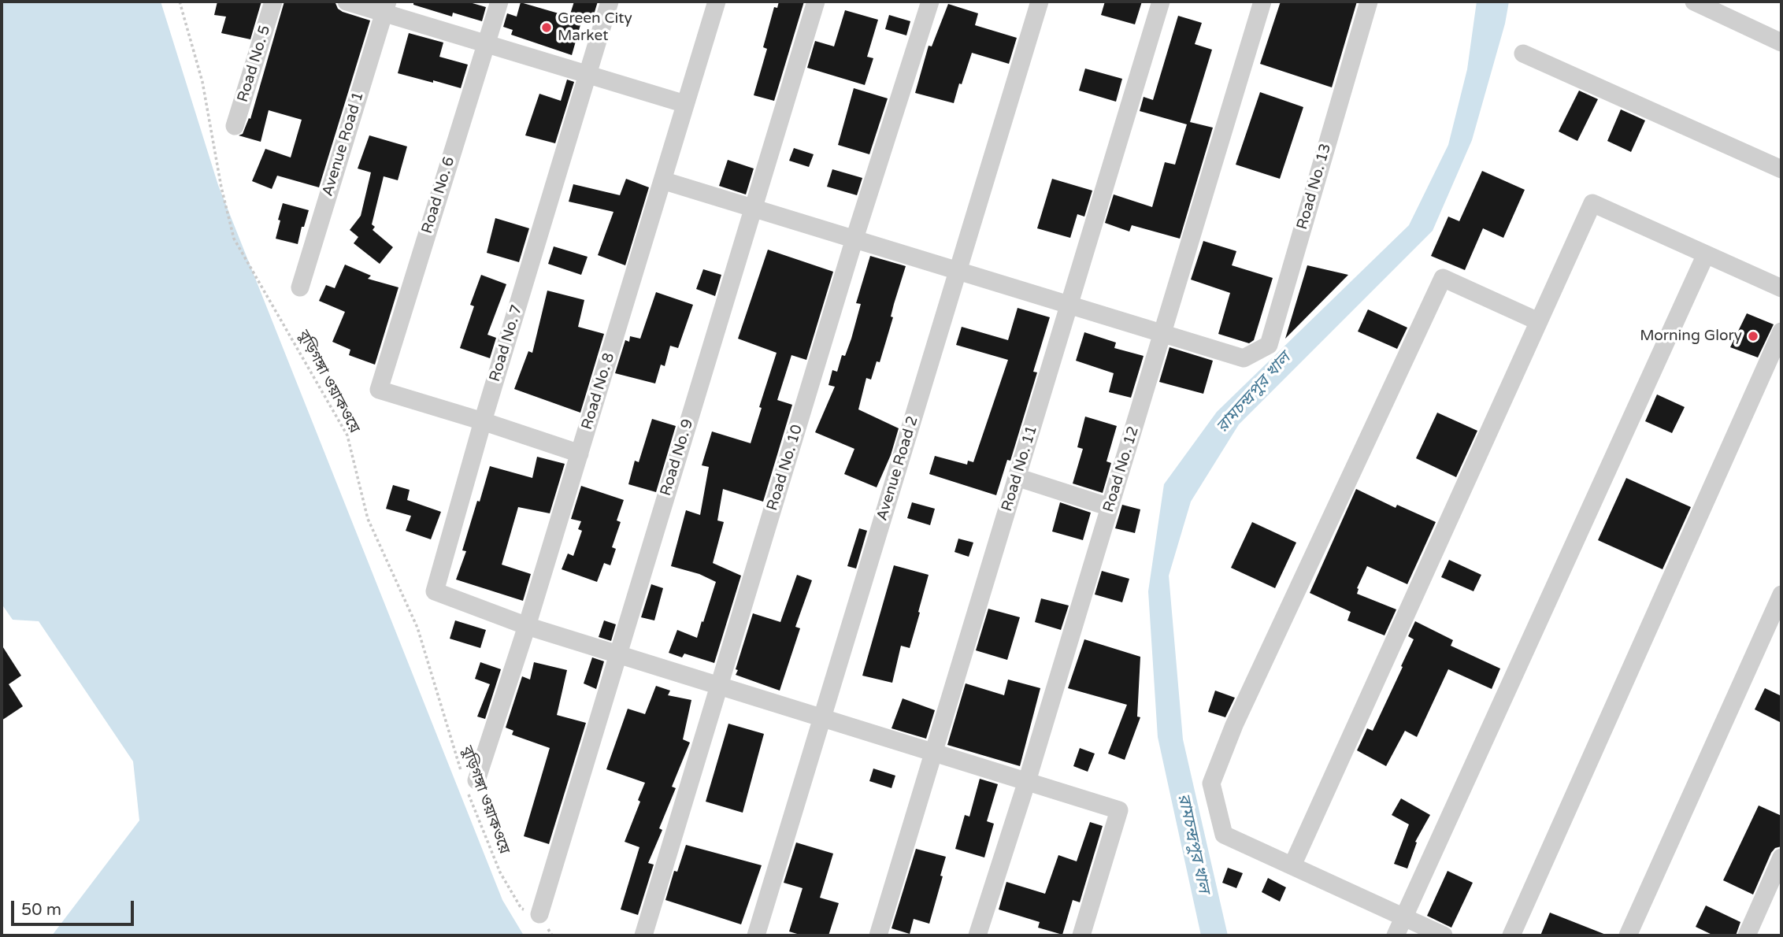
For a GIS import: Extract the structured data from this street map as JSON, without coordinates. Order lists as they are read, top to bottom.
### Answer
{
  "streets": {
    "street": [
      "Road No. 5",
      "Avenue Road 1",
      "Road No. 13",
      "Road No. 6",
      "Road No. 7",
      "Road No. 8",
      "Road No. 9",
      "Road No. 10",
      "Avenue Road 2",
      "Road No. 11",
      "Road No. 12"
    ],
    "path": ["বুড়িগঙ্গা ওয়াকওয়ে"]
  },
  "crossings": [
    ["Road No. 13", "Road No. 12"],
    ["Road No. 6", "Road No. 7"],
    ["Road No. 7", "Road No. 8"],
    ["বুড়িগঙ্গা ওয়াকওয়ে", "Road No. 8"],
    ["বুড়িগঙ্গা ওয়াকওয়ে", "Road No. 9"]
  ],
  "water": ["রামচন্দ্রপুর খাল"],
  "places": ["Green City Market", "Morning Glory"],
  "scale_bar": "50 m"
}
